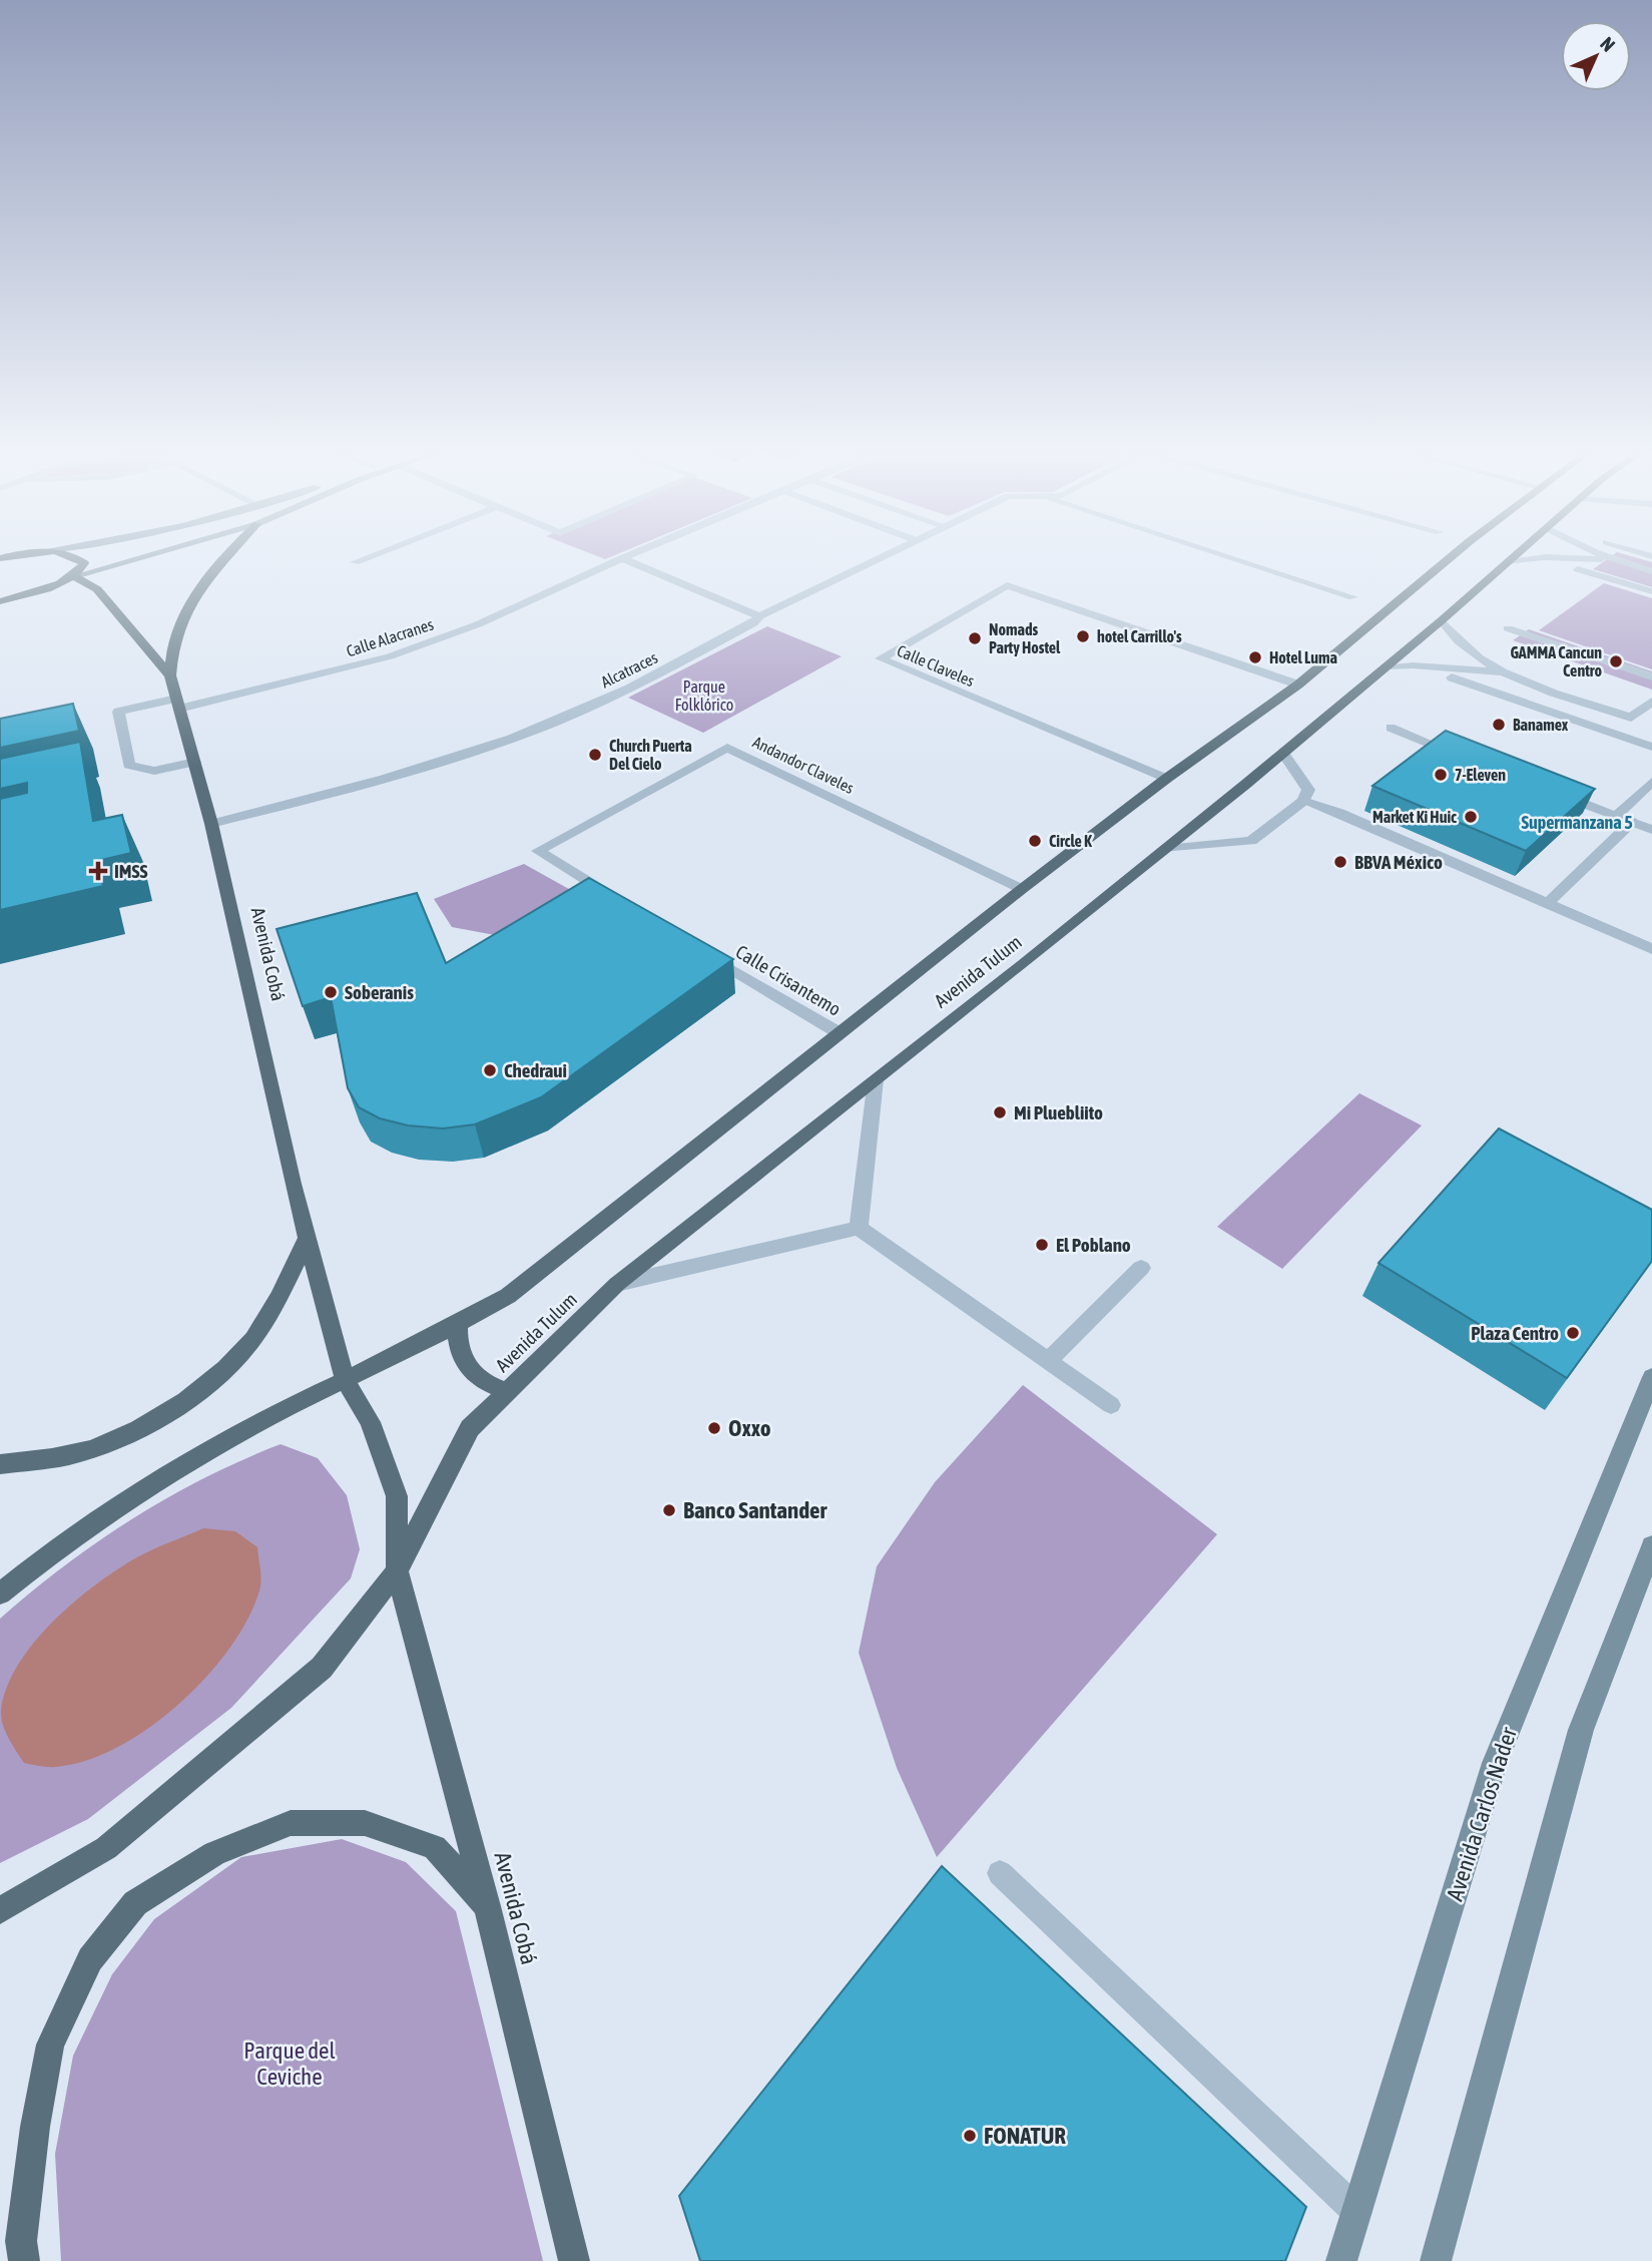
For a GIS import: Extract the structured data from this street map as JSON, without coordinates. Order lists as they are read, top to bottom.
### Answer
{
  "streets": {
    "main road": ["Avenida Cobá", "Avenida Tulum", "Avenida Carlos Nader"],
    "street": [
      "Calle Alacranes",
      "Calle Claveles",
      "Alcatraces",
      "Andandor Claveles",
      "Calle Crisantemo"
    ]
  },
  "crossings": [
    ["Calle Alacranes", "Avenida Cobá"],
    ["Calle Claveles", "Avenida Tulum"],
    ["Alcatraces", "Avenida Cobá"],
    ["Andandor Claveles", "Avenida Tulum"],
    ["Avenida Cobá", "Avenida Tulum"],
    ["Avenida Tulum", "Calle Crisantemo"]
  ],
  "districts": ["Supermanzana 5"],
  "parks": ["Parque Folklórico", "Parque del Ceviche"],
  "places": {
    "other": [
      "hotel Carrillo's",
      "Nomads Party Hostel",
      "Hotel Luma",
      "GAMMA Cancun Centro",
      "Banamex",
      "Church Puerta Del Cielo",
      "7-Eleven",
      "Market Ki Huic",
      "Circle K",
      "BBVA México",
      "Soberanis",
      "Chedraui",
      "Mi Pluebliito",
      "El Poblano",
      "Plaza Centro",
      "Oxxo",
      "Banco Santander",
      "FONATUR"
    ],
    "health": ["IMSS"]
  },
  "north": "top right"
}
